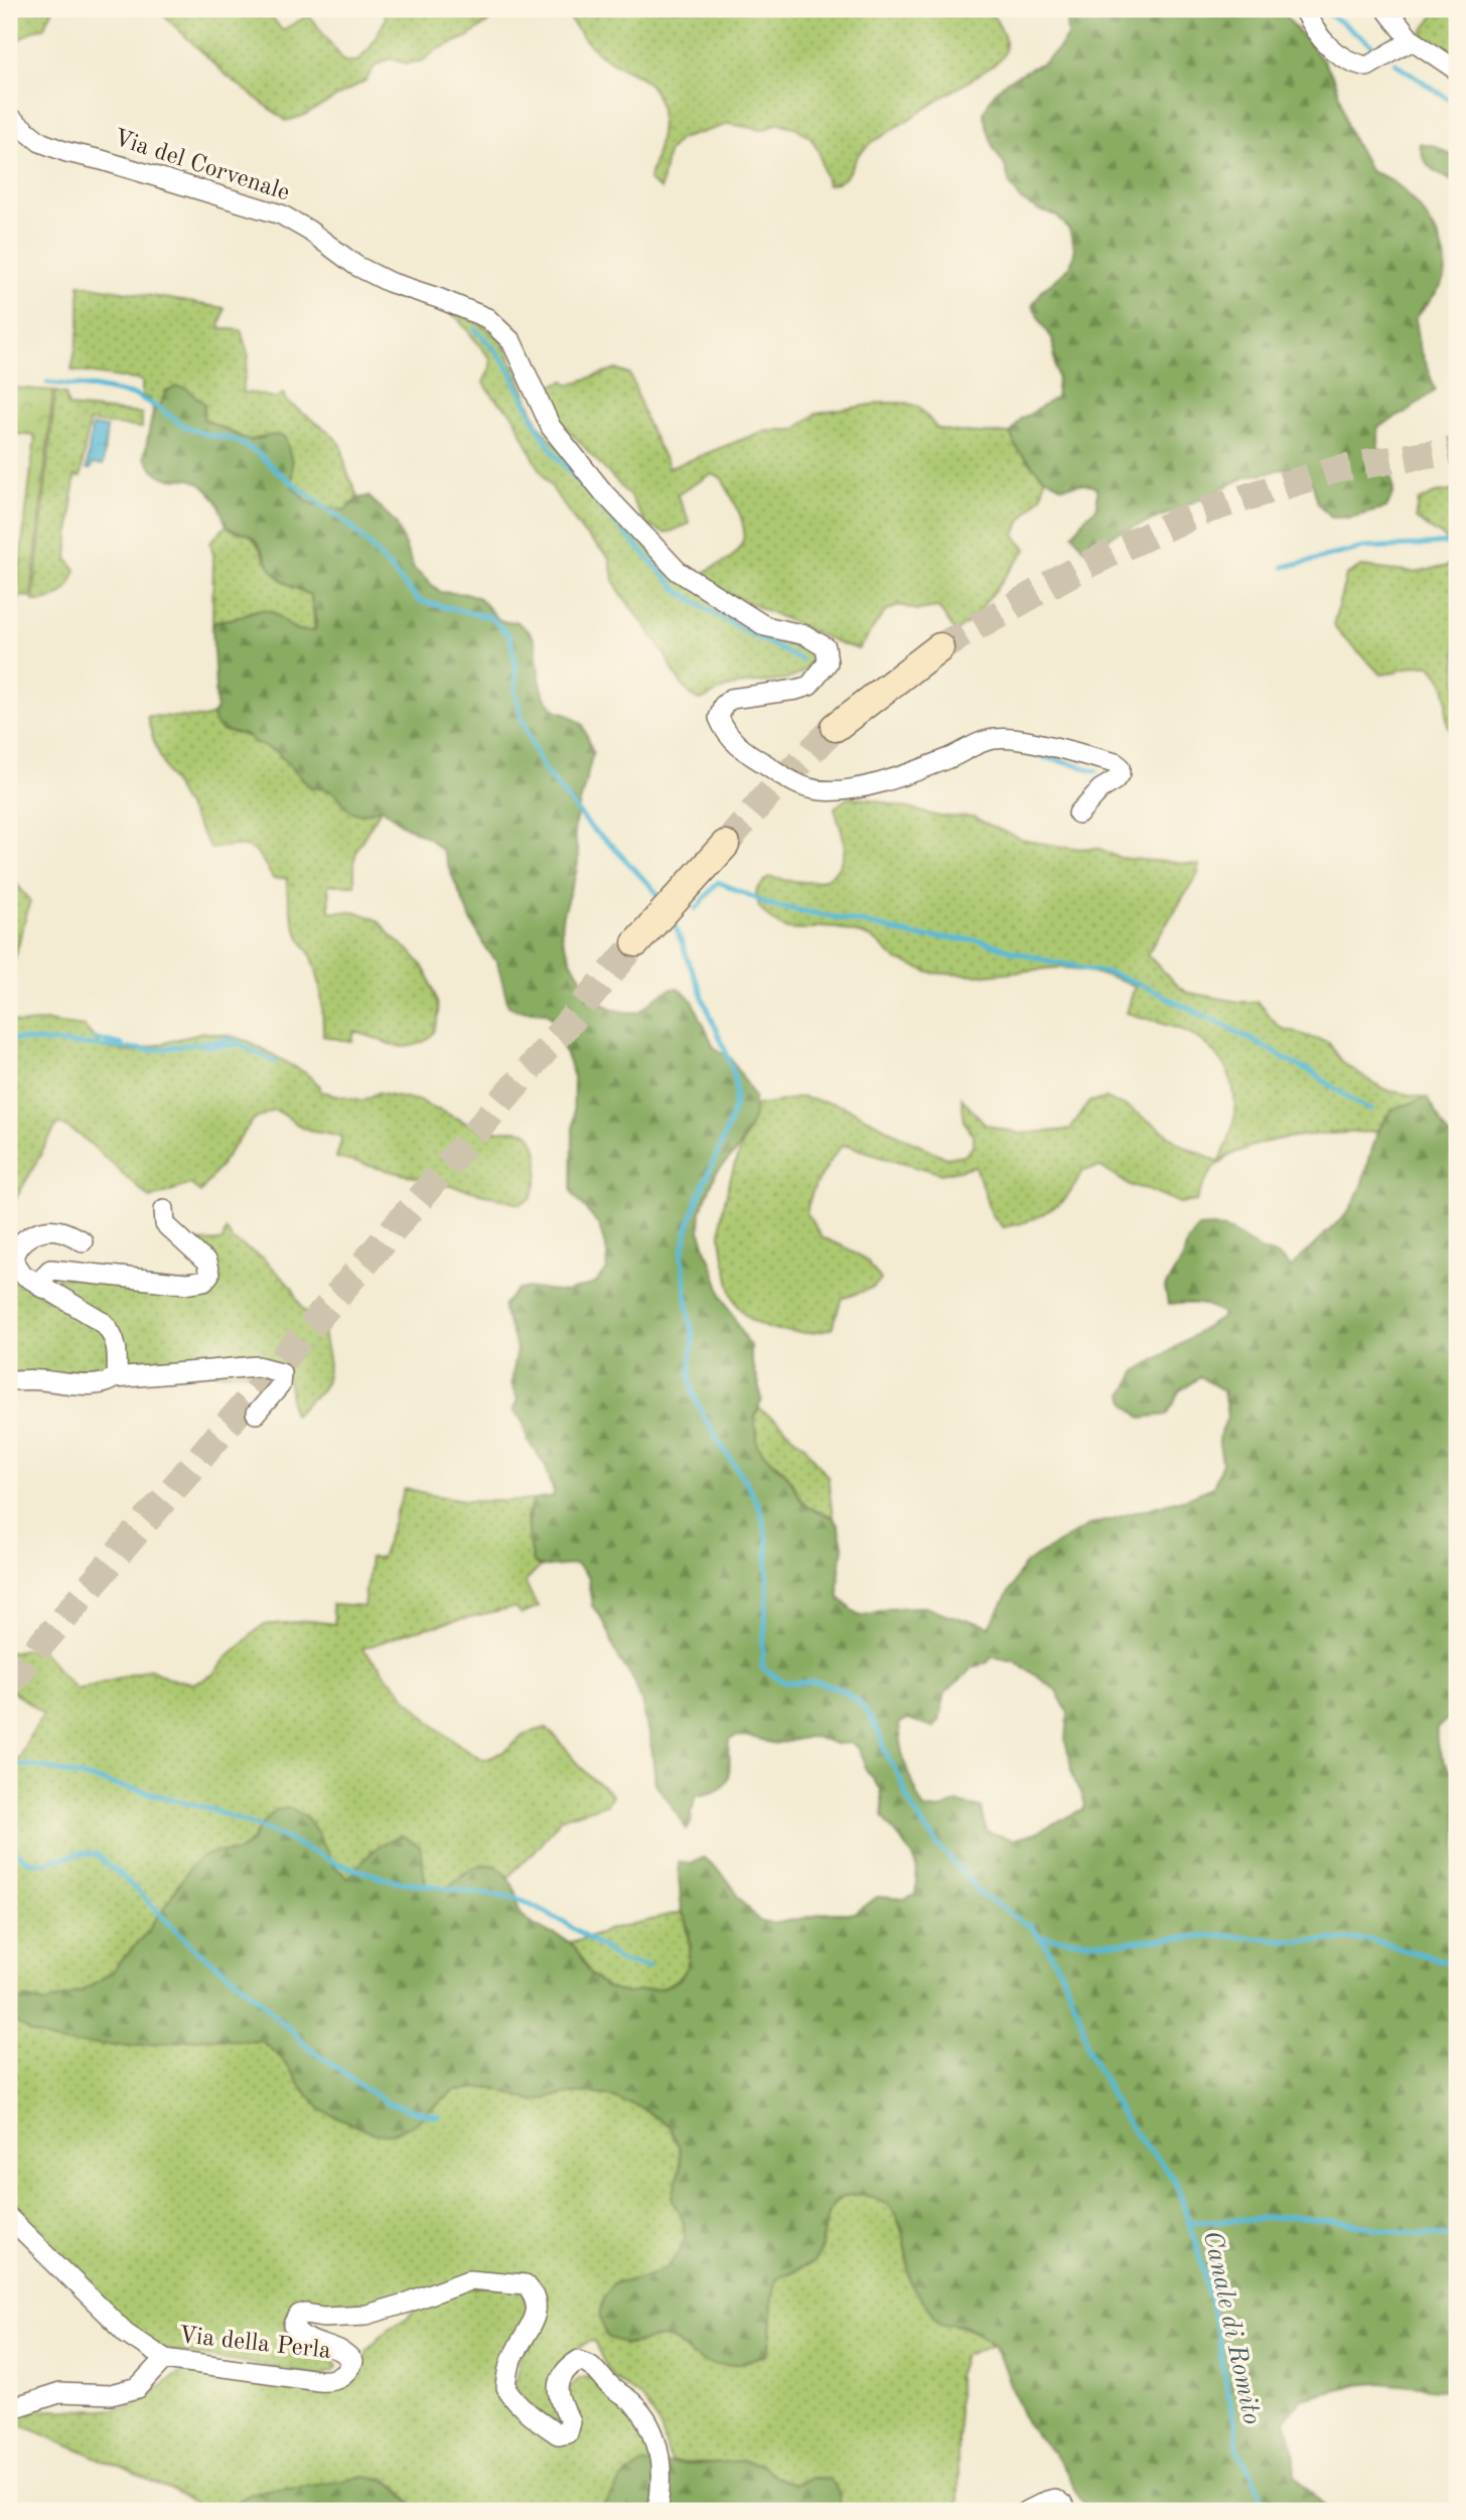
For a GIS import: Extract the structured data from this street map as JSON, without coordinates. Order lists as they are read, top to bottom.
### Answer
{
  "streets": {
    "street": ["Via del Corvenale", "Via della Perla"]
  },
  "water": ["Canale di Romito"]
}
